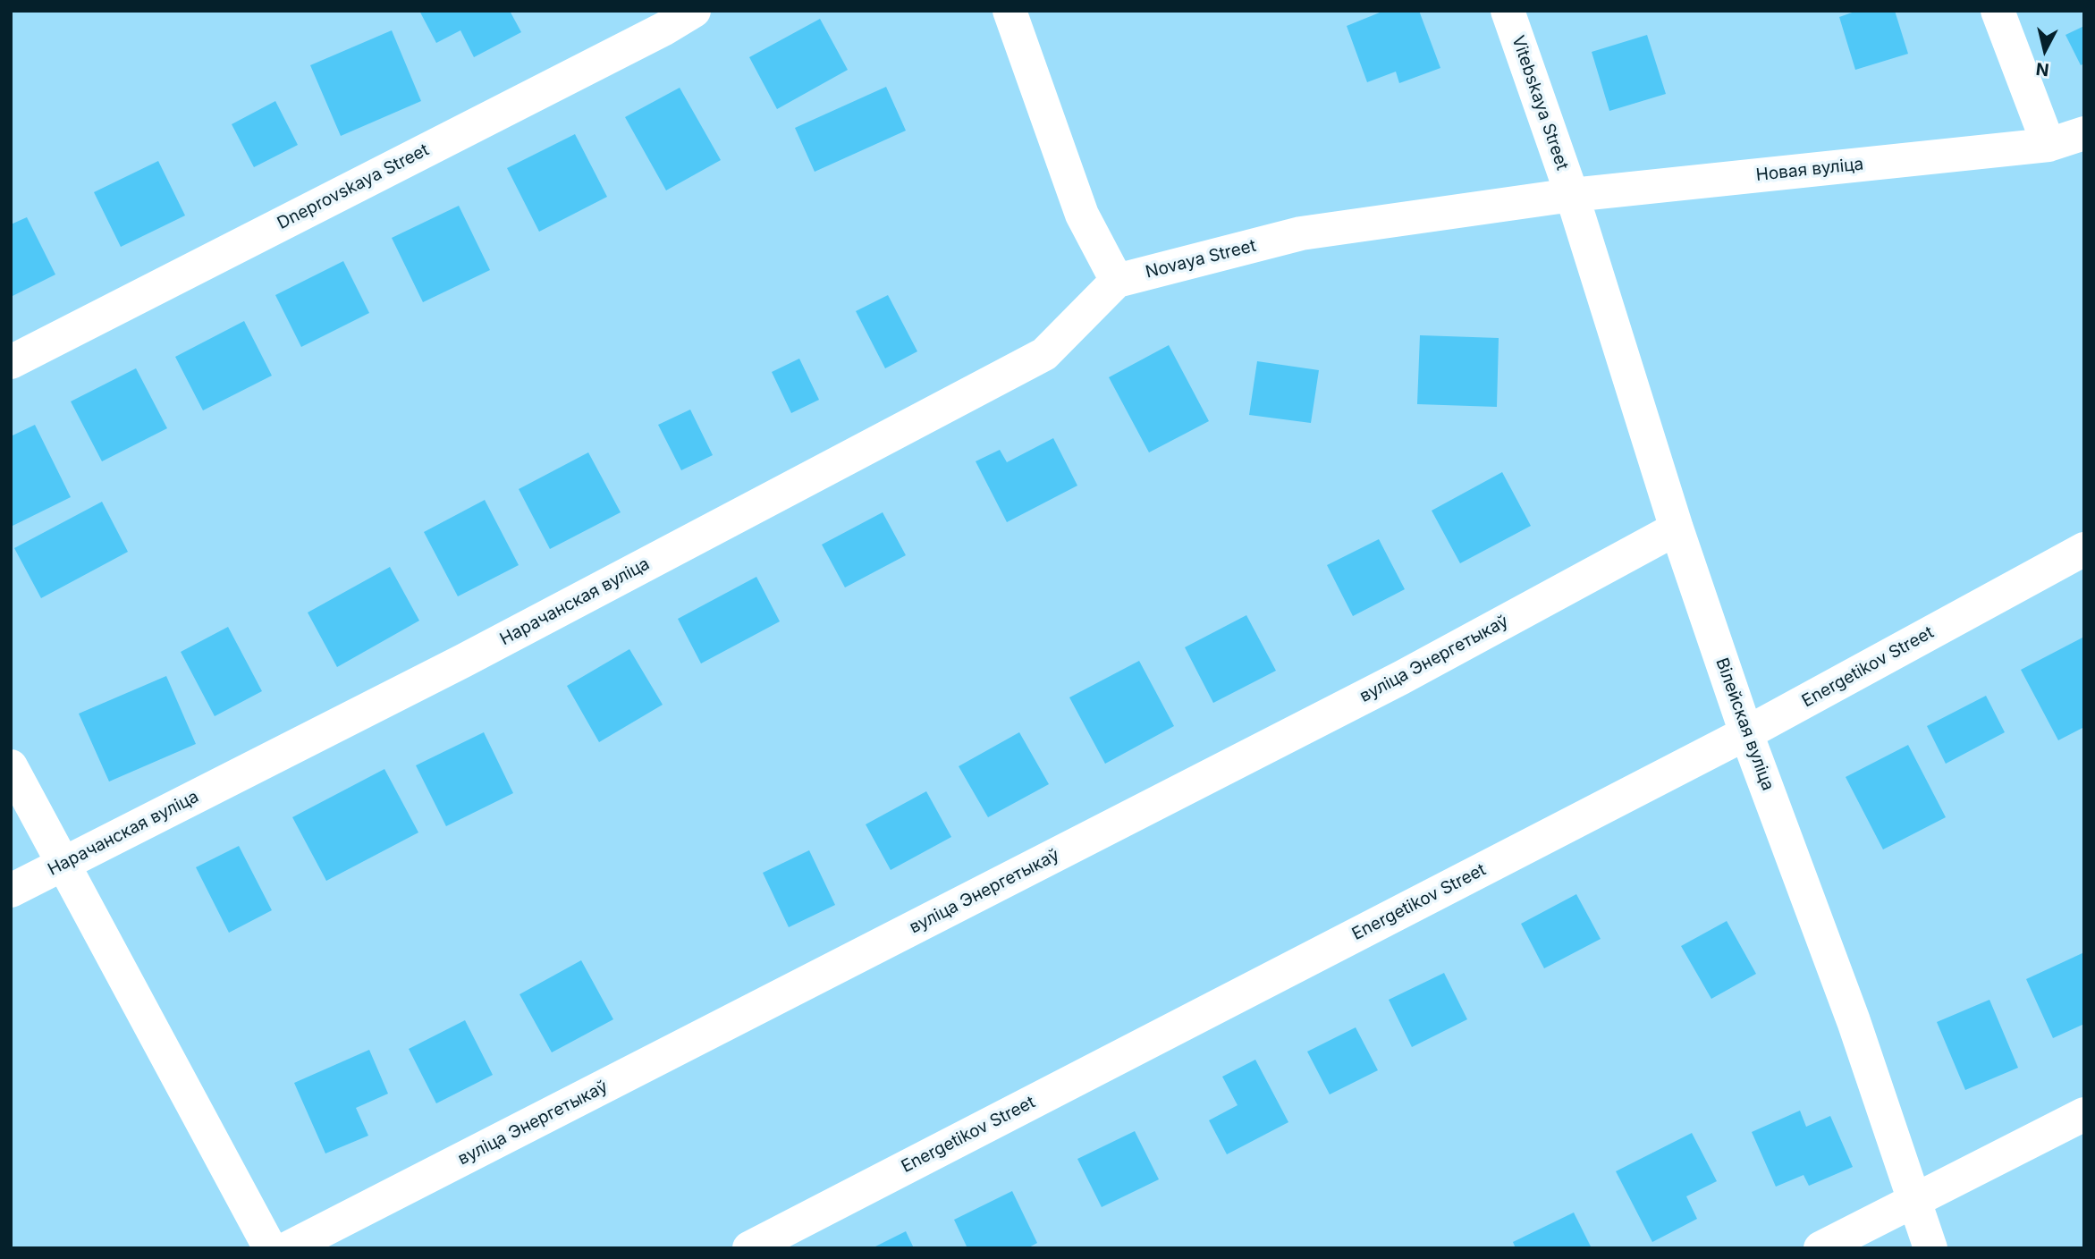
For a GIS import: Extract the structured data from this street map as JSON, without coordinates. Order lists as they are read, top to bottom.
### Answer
{
  "streets": {
    "street": [
      "Vitebskaya Street",
      "Новая вуліца",
      "Dneprovskaya Street",
      "Novaya Street",
      "Нарачанская вуліца",
      "вуліца Энергетыкаў",
      "Energetikov Street",
      "Вілейская вуліца"
    ]
  },
  "crossings": [
    ["Vitebskaya Street", "Новая вуліца"],
    ["Vitebskaya Street", "Novaya Street"],
    ["Vitebskaya Street", "Вілейская вуліца"],
    ["Новая вуліца", "Novaya Street"],
    ["Новая вуліца", "Вілейская вуліца"],
    ["Novaya Street", "Нарачанская вуліца"],
    ["Novaya Street", "Вілейская вуліца"],
    ["вуліца Энергетыкаў", "Вілейская вуліца"],
    ["Energetikov Street", "Вілейская вуліца"]
  ],
  "north": "bottom"
}
